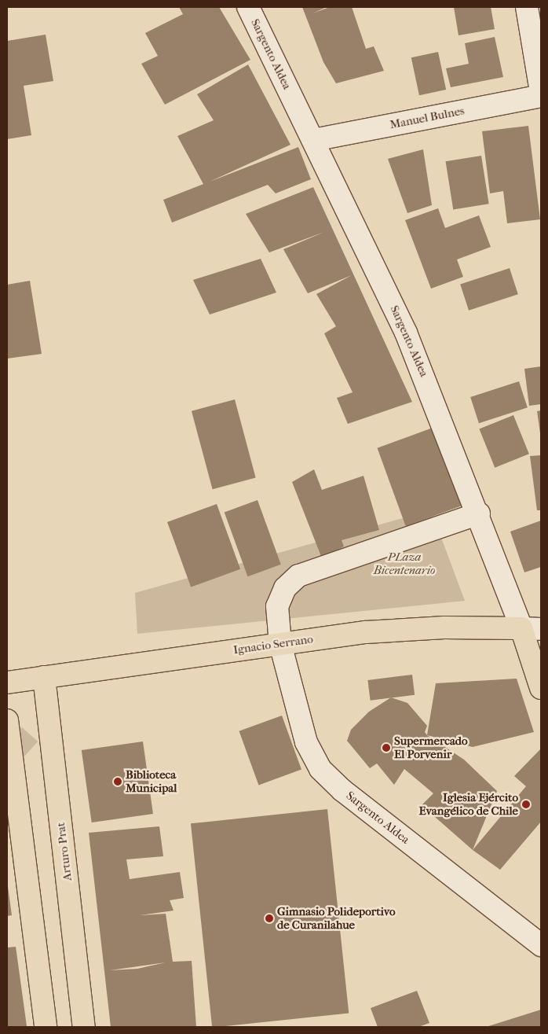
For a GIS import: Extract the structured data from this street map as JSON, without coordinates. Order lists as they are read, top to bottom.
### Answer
{
  "streets": {
    "main road": ["Sargento Aldea", "Ignacio Serrano", "Arturo Prat"],
    "street": ["Manuel Bulnes"]
  },
  "crossings": [
    ["Sargento Aldea", "Manuel Bulnes"],
    ["Sargento Aldea", "Ignacio Serrano"],
    ["Ignacio Serrano", "Arturo Prat"]
  ],
  "parks": ["PLaza Bicentenario"],
  "places": [
    "Supermercado El Porvenir",
    "Biblioteca Municipal",
    "Iglesia Ejército Evangélico de Chile",
    "Gimnasio Polideportivo de Curanilahue"
  ]
}
